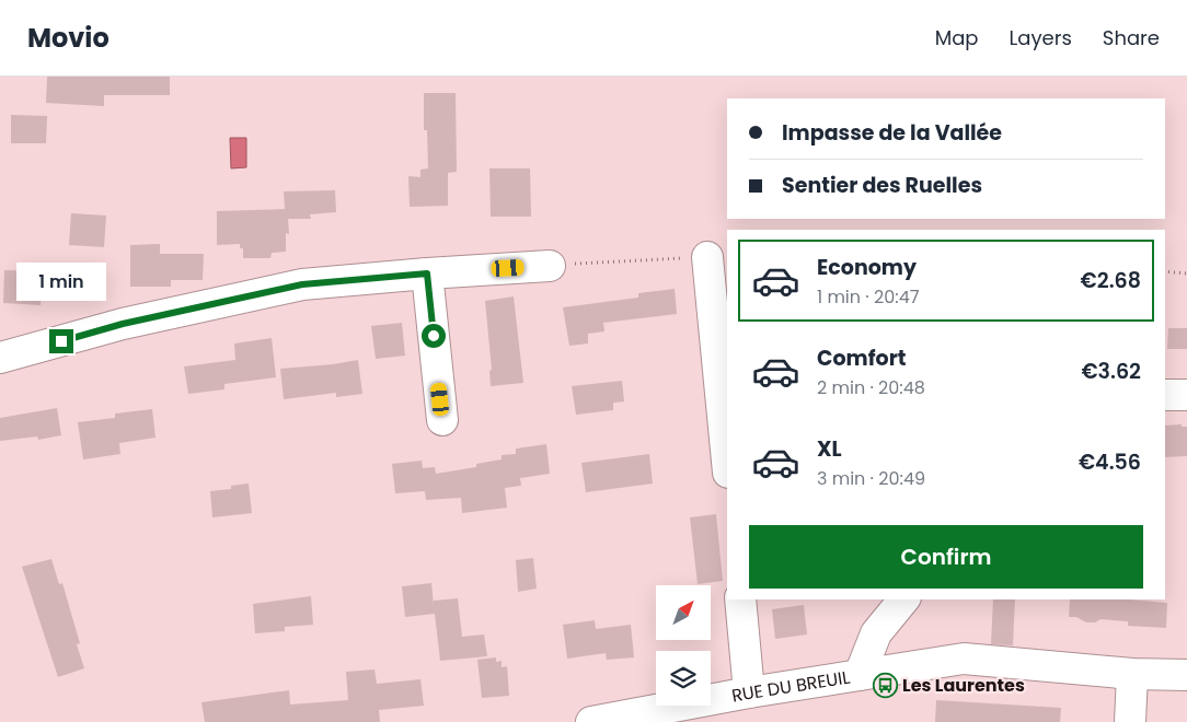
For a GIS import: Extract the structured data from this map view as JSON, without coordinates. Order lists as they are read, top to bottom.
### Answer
{
  "streets": {
    "street": ["RUE DU BREUIL"]
  },
  "places": {
    "bus stop": ["Les Laurentes"]
  },
  "north": "top right",
  "page": {
    "header": "Movio",
    "nav": ["Map", "Layers", "Share"],
    "banner": ["Impasse de la Vallée", "Sentier des Ruelles"],
    "list": [
      {
        "name": "Economy",
        "note": "1 min · 20:47",
        "value": "€2.68"
      },
      {
        "name": "Comfort",
        "note": "2 min · 20:48",
        "value": "€3.62"
      },
      {
        "name": "XL",
        "note": "3 min · 20:49",
        "value": "€4.56"
      }
    ],
    "bubble": "1 min",
    "buttons": "Confirm"
  }
}
